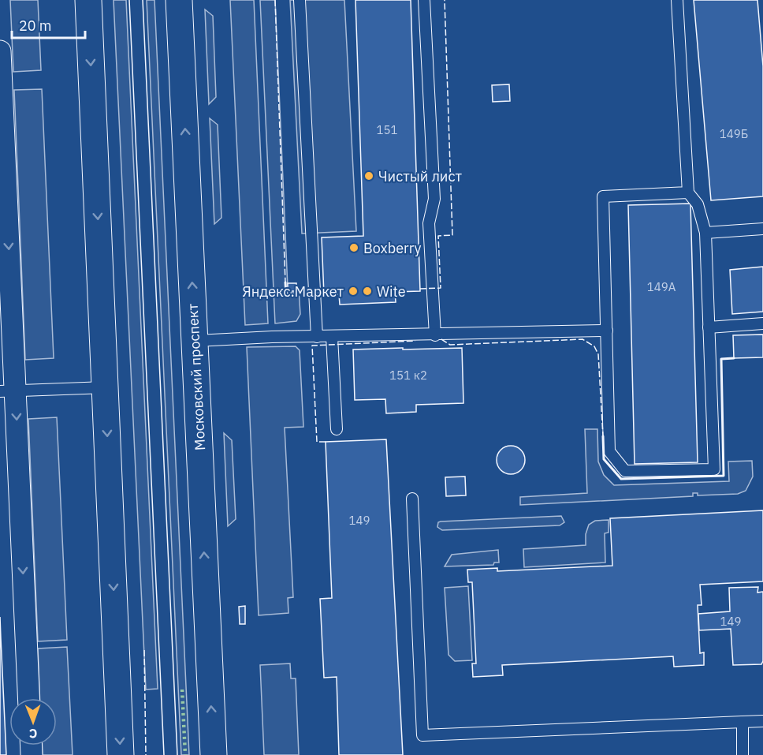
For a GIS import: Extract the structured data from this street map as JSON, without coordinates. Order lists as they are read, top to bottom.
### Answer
{
  "streets": {
    "main road": ["Московский проспект"]
  },
  "places": [
    "Чистый лист",
    "Boxberry",
    "Яндекс.Маркет",
    "Wite"
  ],
  "house_numbers": [
    "151",
    "149Б",
    "149А",
    "151 к2",
    "149",
    "149"
  ],
  "scale_bar": "20 m",
  "north": "bottom"
}
